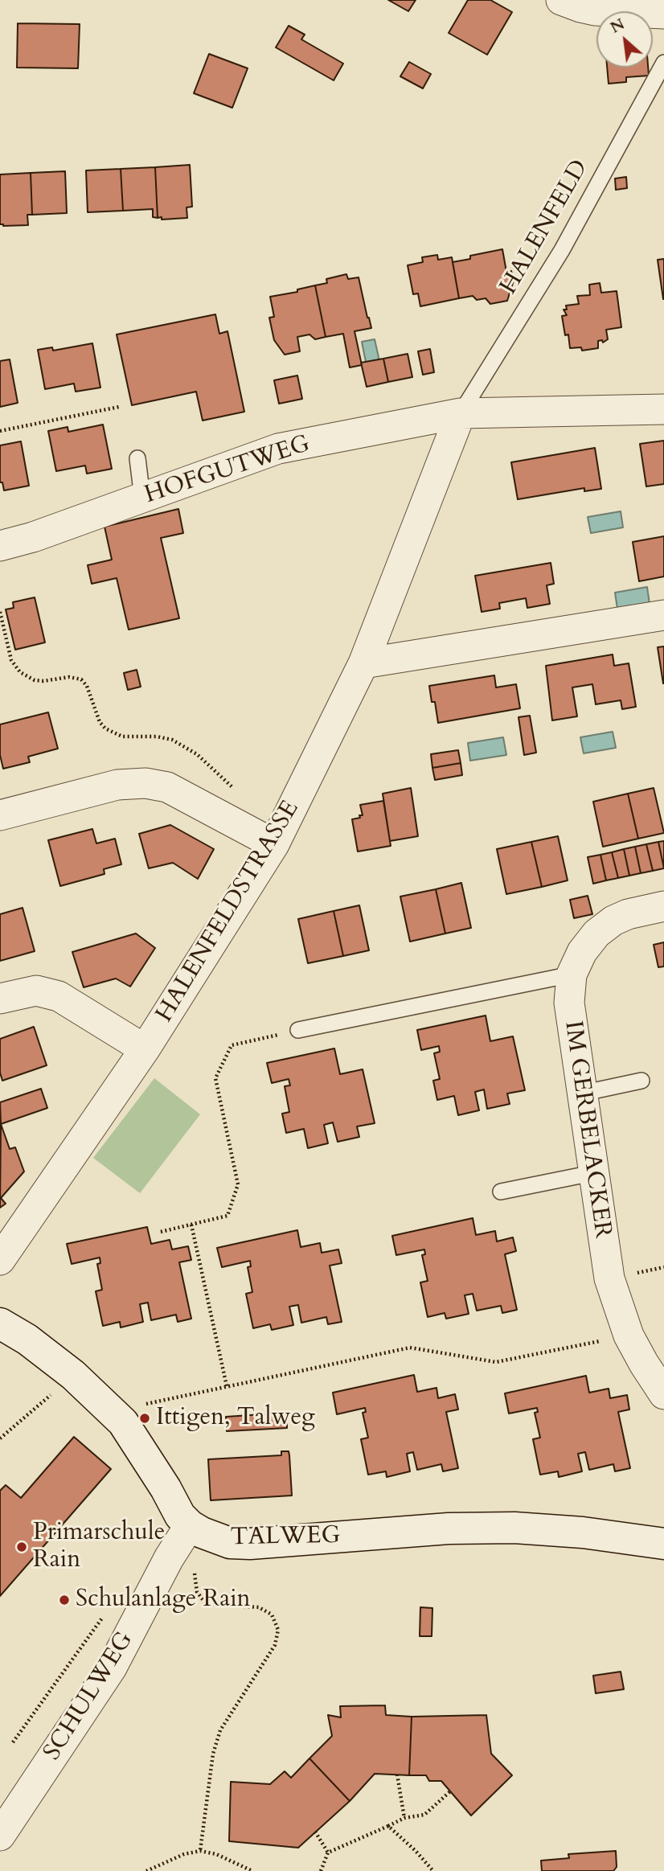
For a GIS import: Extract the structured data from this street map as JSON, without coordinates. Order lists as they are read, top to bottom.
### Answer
{
  "streets": {
    "street": [
      "HOFGUTWEG",
      "HALENFELDSTRASSE",
      "IM GERBELACKER",
      "TALWEG",
      "SCHULWEG"
    ],
    "lane": ["HALENFELD"]
  },
  "crossings": [
    ["HALENFELD", "HOFGUTWEG"],
    ["HALENFELD", "HALENFELDSTRASSE"],
    ["HOFGUTWEG", "HALENFELDSTRASSE"],
    ["TALWEG", "SCHULWEG"]
  ],
  "places": ["Ittigen, Talweg", "Primarschule Rain", "Schulanlage Rain"],
  "north": "top left"
}
